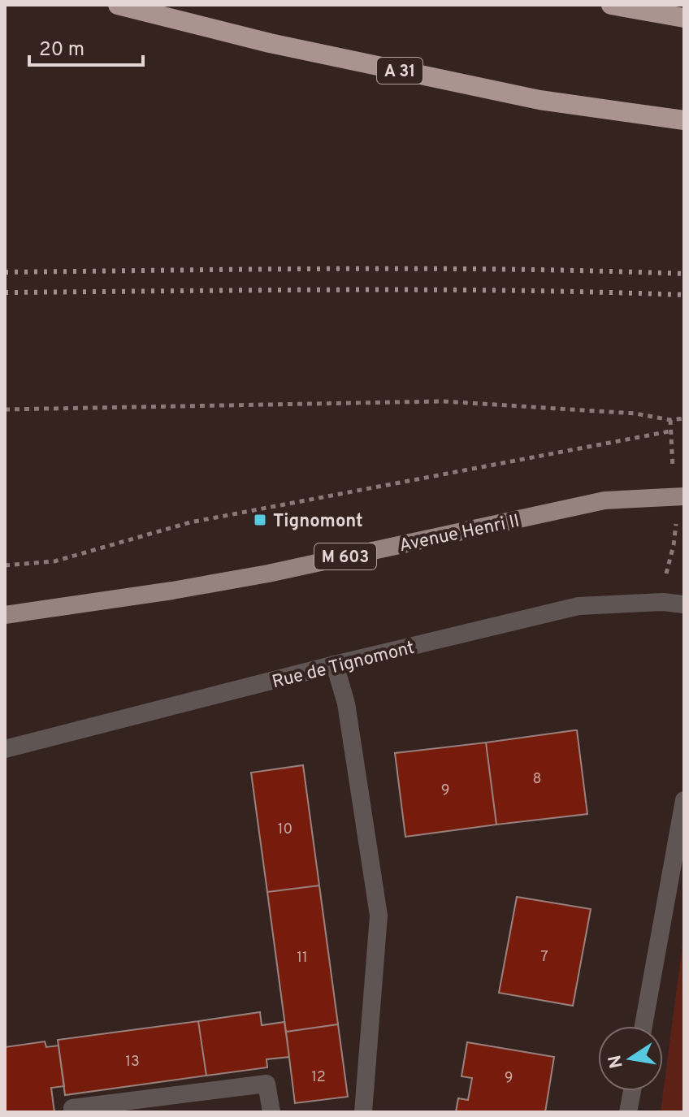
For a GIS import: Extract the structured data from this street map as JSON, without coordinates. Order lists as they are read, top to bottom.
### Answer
{
  "streets": {
    "highway": ["A 31"],
    "main road": ["Avenue Henri II", "M 603"],
    "street": ["Rue de Tignomont"]
  },
  "places": {
    "transit": ["Tignomont"]
  },
  "house_numbers": [
    "8",
    "9",
    "10",
    "7",
    "11",
    "13",
    "12",
    "9"
  ],
  "scale_bar": "20 m",
  "north": "left"
}
